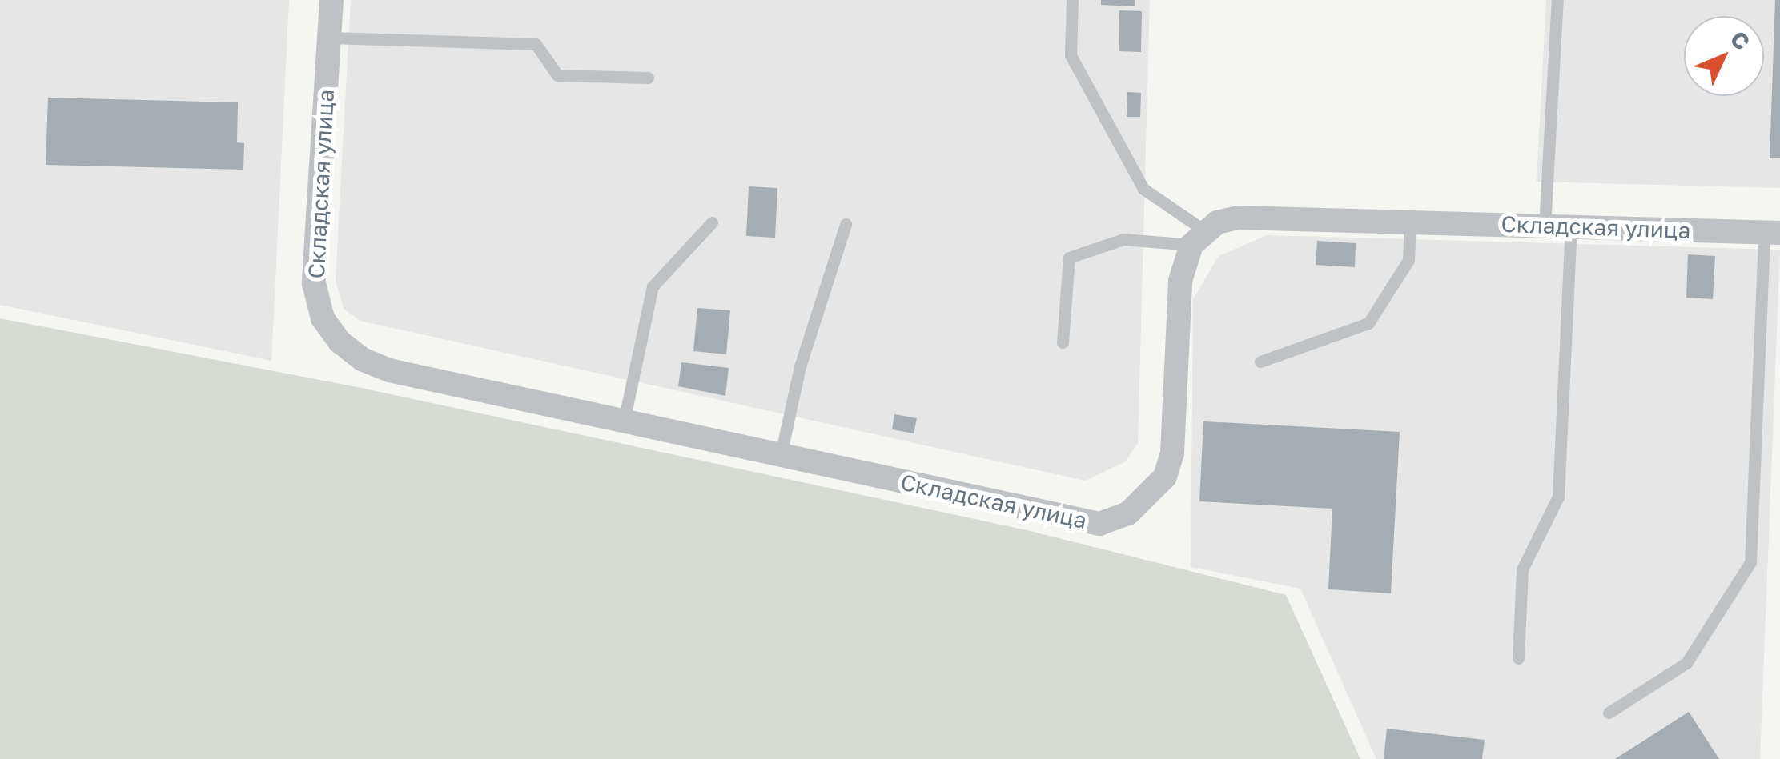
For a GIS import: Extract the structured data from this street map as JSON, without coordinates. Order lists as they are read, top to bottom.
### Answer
{
  "streets": {
    "street": ["Складская улица"]
  },
  "north": "top right"
}
